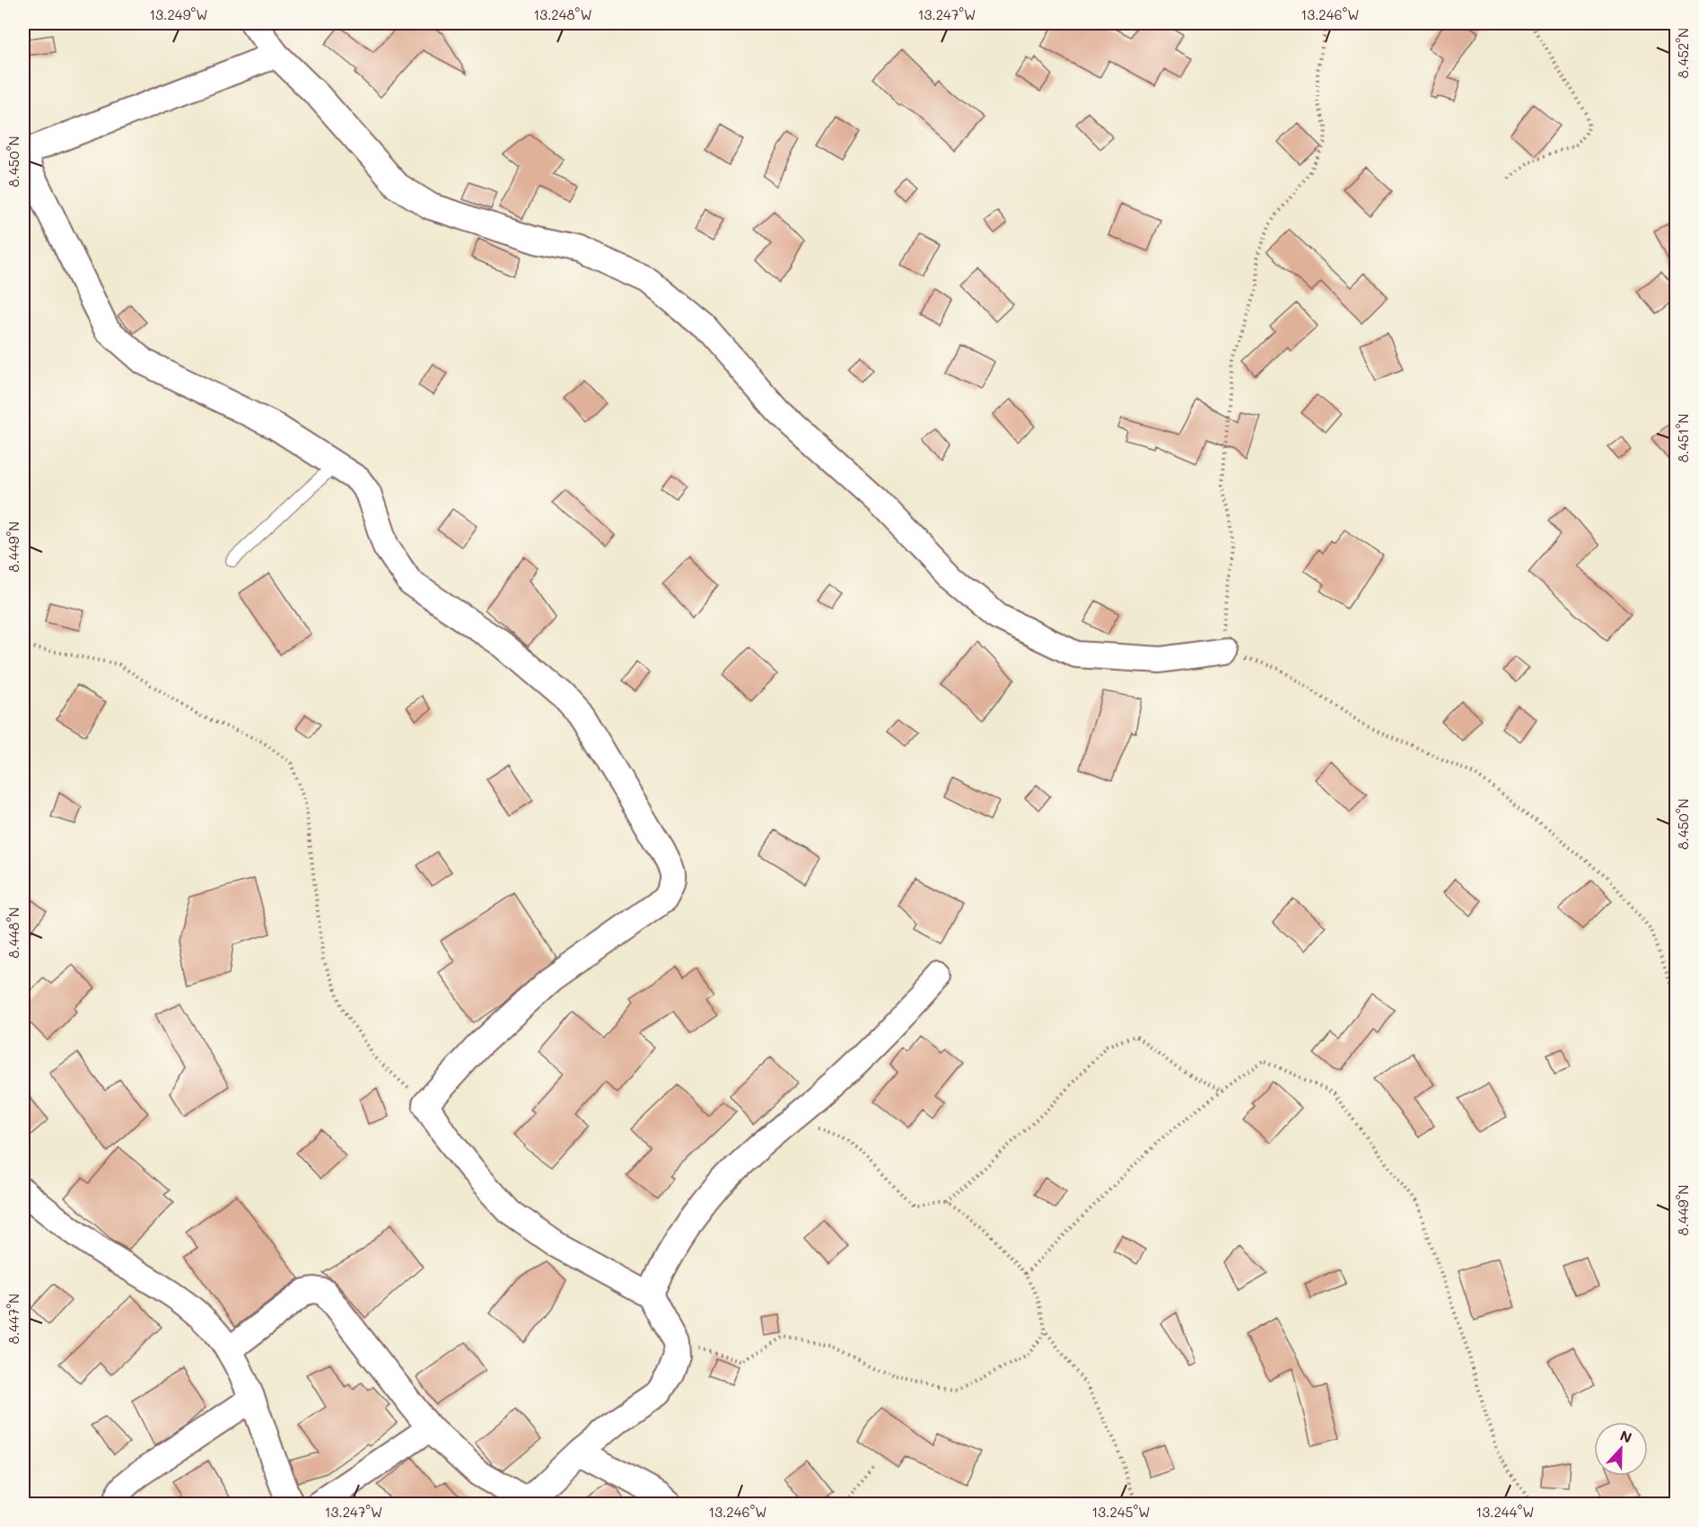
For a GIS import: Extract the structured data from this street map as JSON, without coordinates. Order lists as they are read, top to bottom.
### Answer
{
  "north": "top",
  "coordinates": [
    "13.249°W",
    "13.248°W",
    "13.247°W",
    "13.246°W",
    "8.452°N",
    "8.450°N",
    "8.451°N",
    "8.449°N",
    "8.448°N",
    "8.447°N",
    "13.245°W",
    "13.244°W"
  ]
}
